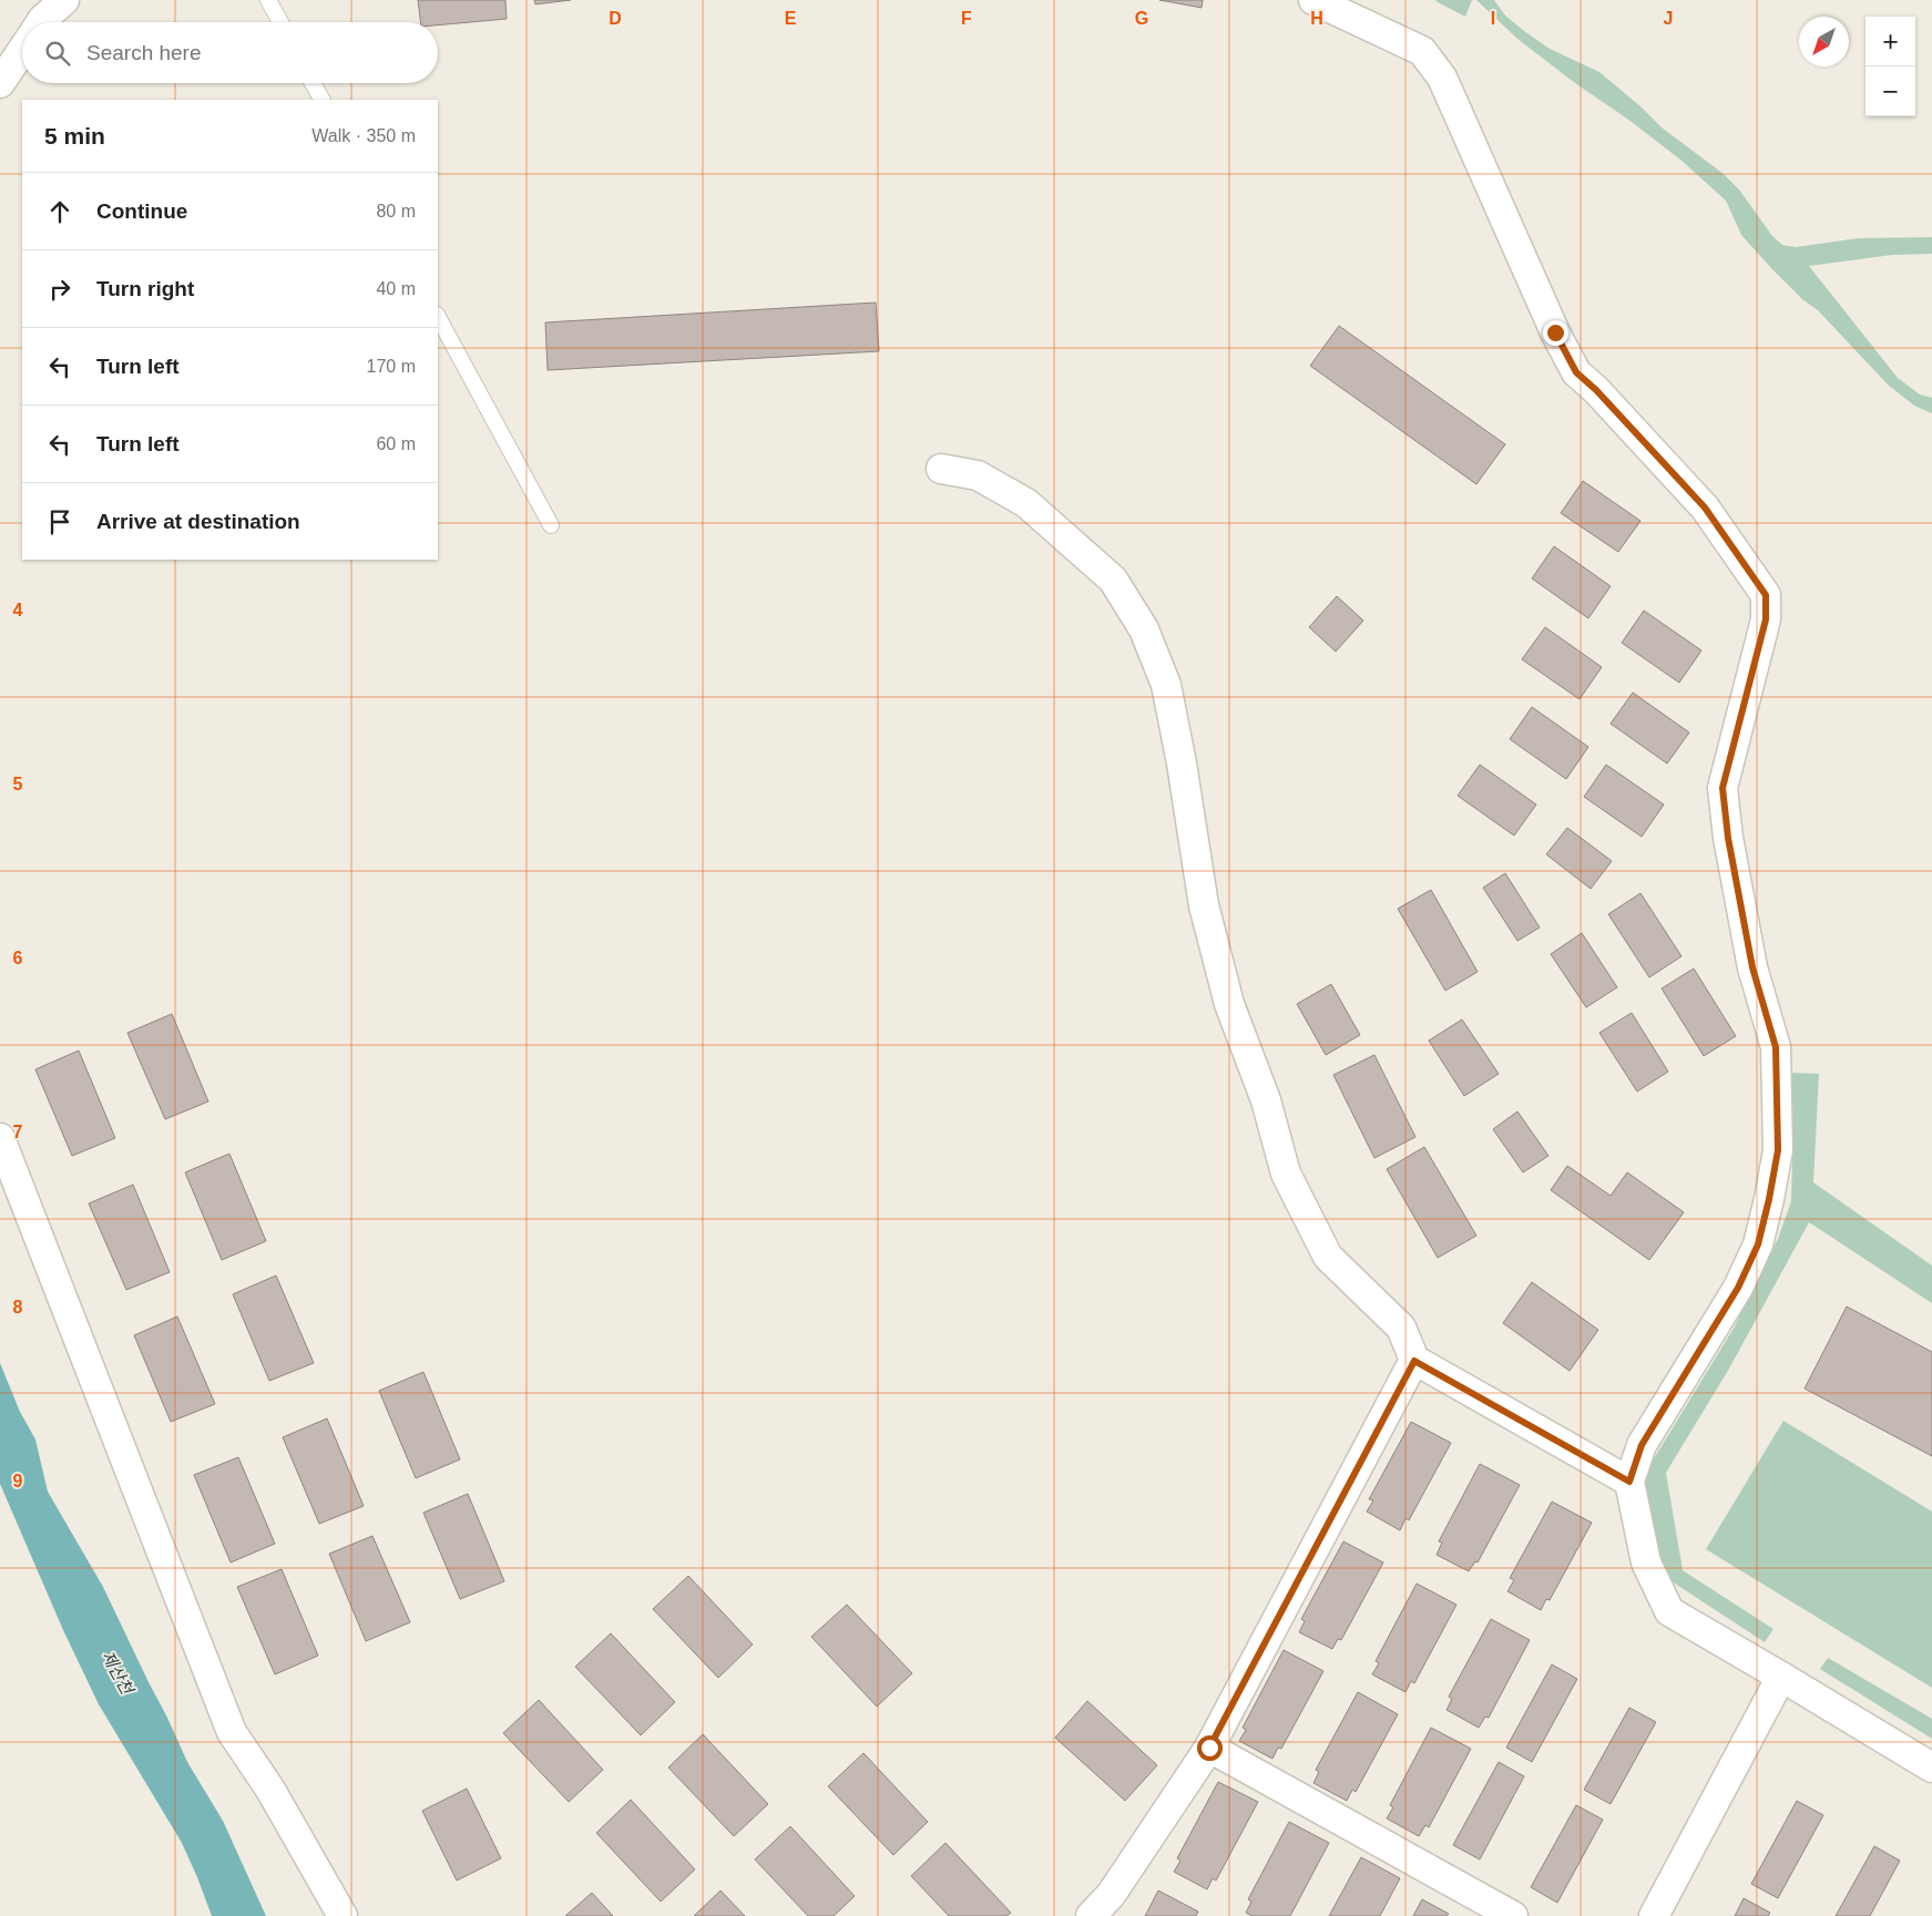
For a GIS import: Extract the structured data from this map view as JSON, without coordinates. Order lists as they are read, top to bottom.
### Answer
{
  "water": ["제산천"],
  "north": "bottom left",
  "page": {
    "map_buttons": ["+", "−"],
    "search": "Search here",
    "heading": ["5 min", "Walk · 350 m"],
    "list": [
      ["Continue", "80 m"],
      ["Turn right", "40 m"],
      ["Turn left", "170 m"],
      ["Turn left", "60 m"],
      "Arrive at destination"
    ]
  },
  "grid": {
    "columns": [
      "D",
      "E",
      "F",
      "G",
      "H",
      "I",
      "J"
    ],
    "rows": [
      "4",
      "5",
      "6",
      "7",
      "8",
      "9"
    ]
  }
}
